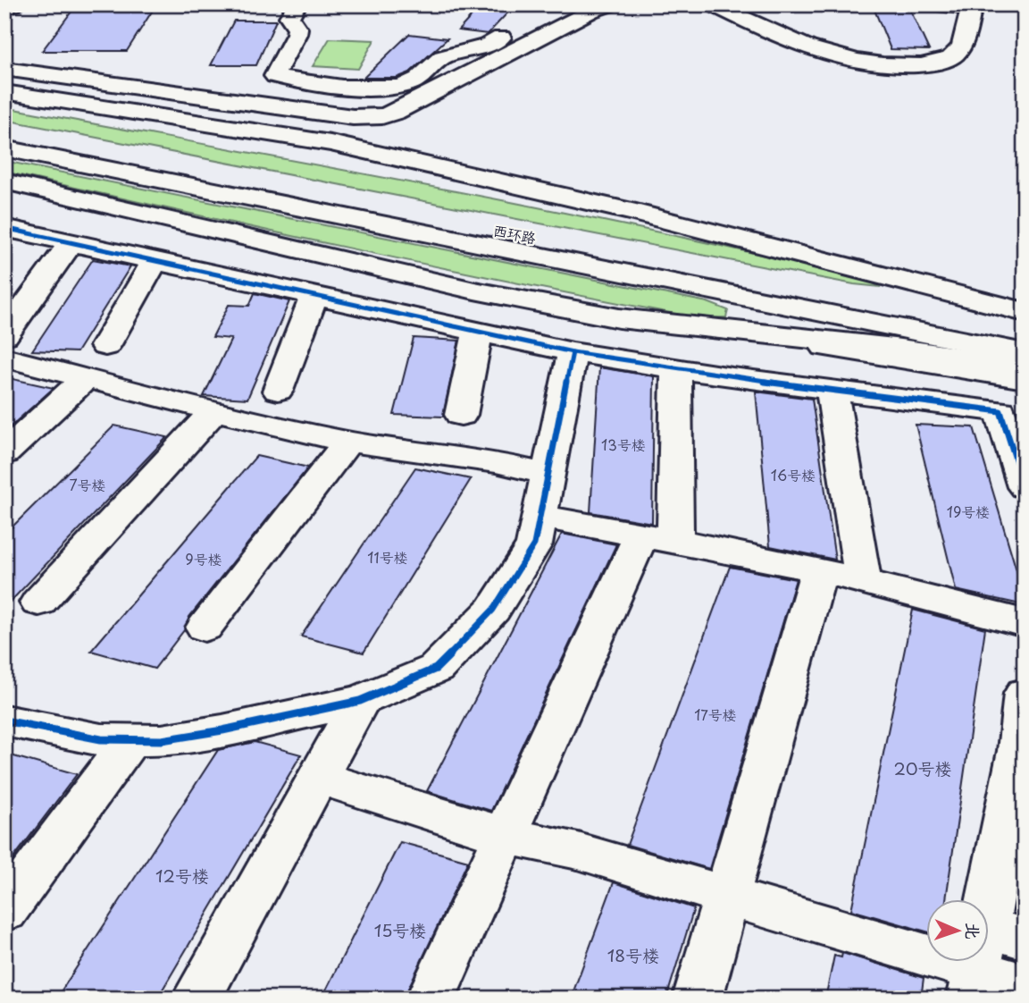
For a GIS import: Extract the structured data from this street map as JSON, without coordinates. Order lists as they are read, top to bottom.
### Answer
{
  "streets": {
    "main road": ["西环路"]
  },
  "house_numbers": [
    "13号楼",
    "16号楼",
    "7号楼",
    "19号楼",
    "11号楼",
    "9号楼",
    "17号楼",
    "20号楼",
    "12号楼",
    "15号楼",
    "18号楼"
  ],
  "north": "right"
}
